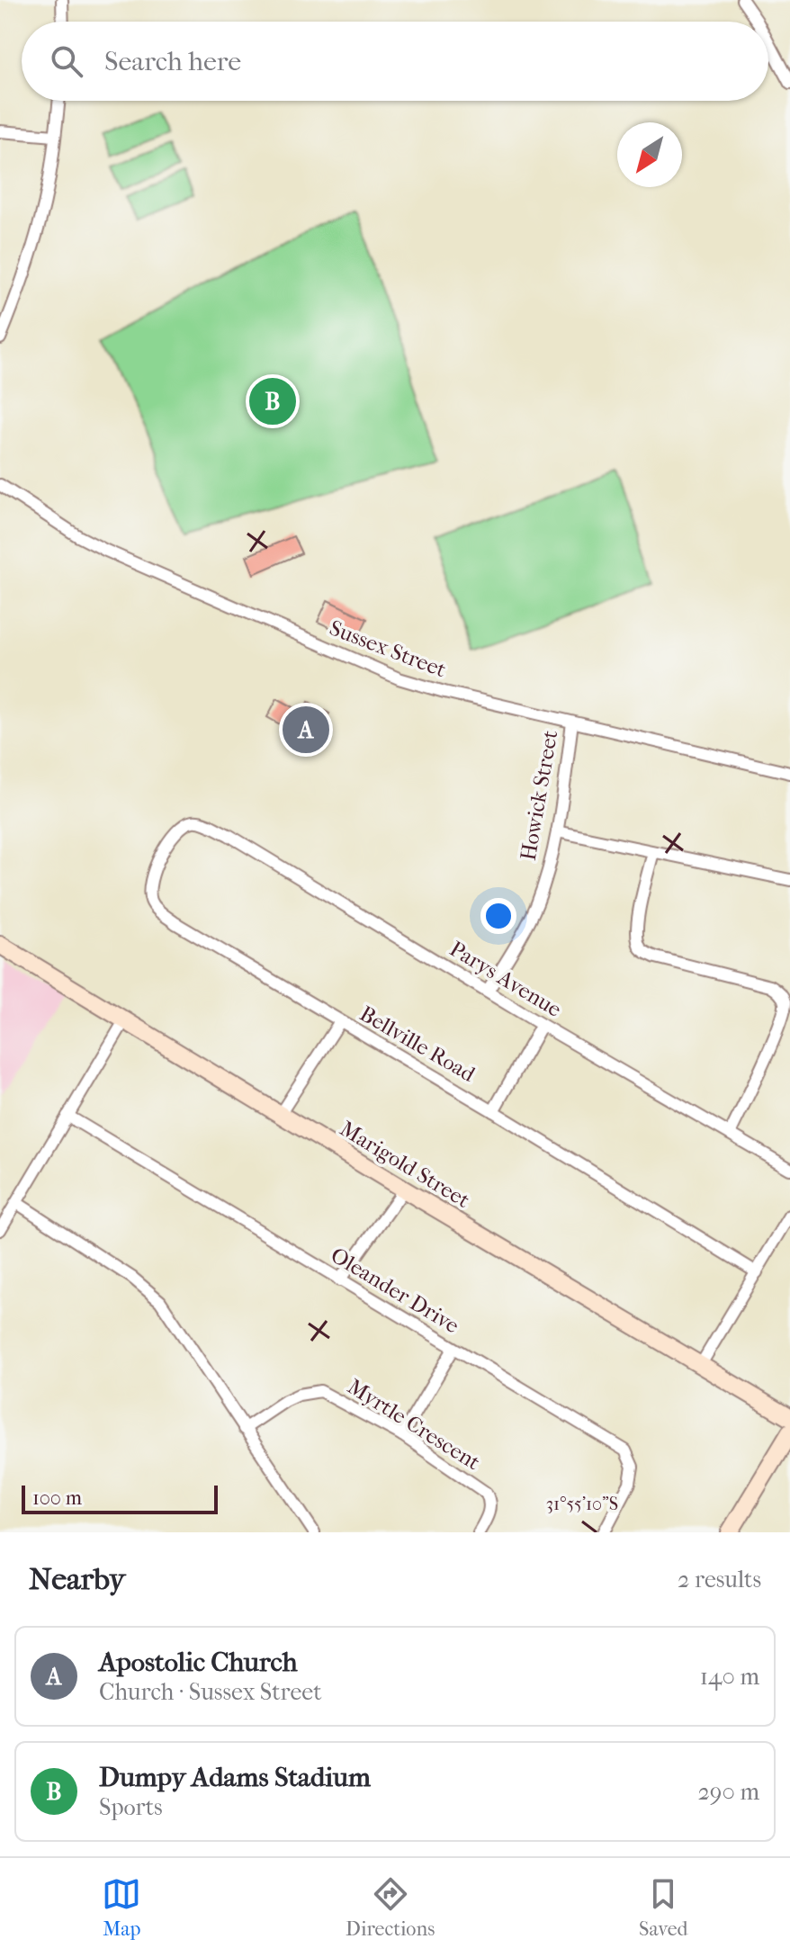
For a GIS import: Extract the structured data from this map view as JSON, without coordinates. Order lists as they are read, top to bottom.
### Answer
{
  "streets": {
    "street": [
      "Sussex Street",
      "Howick Street",
      "Parys Avenue",
      "Bellville Road",
      "Marigold Street",
      "Oleander Drive",
      "Myrtle Crescent"
    ]
  },
  "crossings": [
    ["Sussex Street", "Howick Street"],
    ["Howick Street", "Parys Avenue"],
    ["Parys Avenue", "Bellville Road"]
  ],
  "scale_bar": "100 m",
  "north": "bottom left",
  "page": {
    "search": "Search here",
    "pins": ["B", "A"],
    "scale": "100 m",
    "heading": ["Nearby", "2 results"],
    "list": [
      {
        "mark": "A",
        "name": "Apostolic Church",
        "note": "Church · Sussex Street",
        "value": "140 m"
      },
      {
        "mark": "B",
        "name": "Dumpy Adams Stadium",
        "note": "Sports",
        "value": "290 m"
      }
    ],
    "nav": ["Map", "Directions", "Saved"]
  },
  "coordinates": ["31°55'10\"S"]
}
